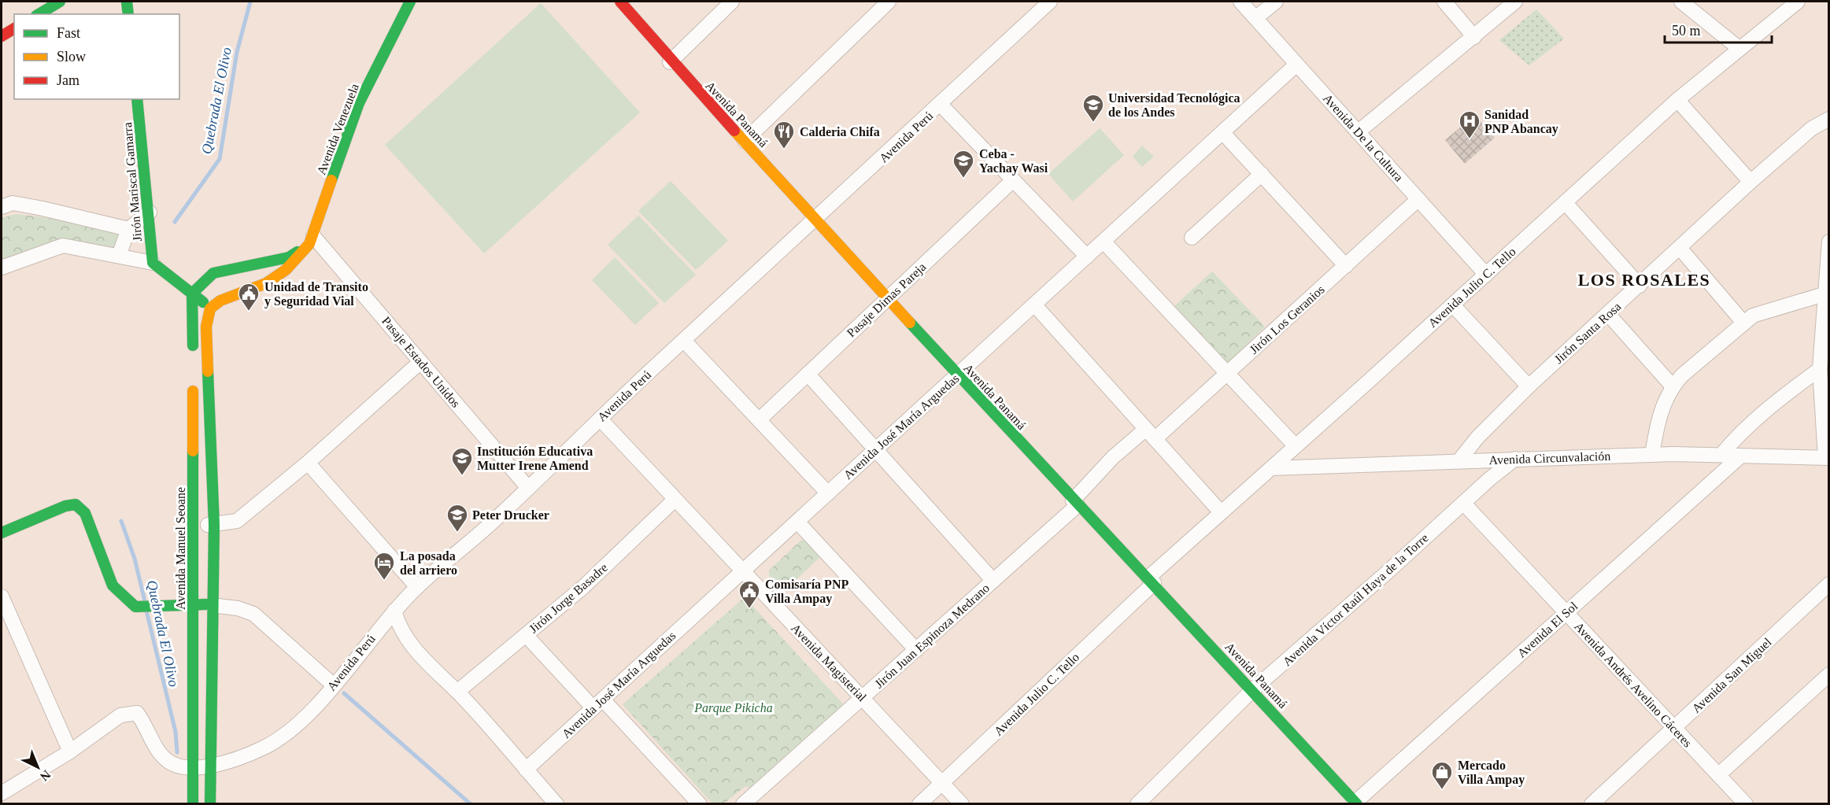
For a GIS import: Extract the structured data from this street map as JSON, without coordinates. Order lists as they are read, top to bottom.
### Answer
{
  "streets": {
    "main road": [
      "Avenida Panamá",
      "Avenida Venezuela",
      "Jirón Mariscal Gamarra",
      "Avenida Manuel Seoane"
    ],
    "street": [
      "Avenida Perú",
      "Avenida De la Cultura",
      "Avenida Julio C. Tello",
      "Pasaje Dimas Pareja",
      "Jirón Los Geranios",
      "Jirón Santa Rosa",
      "Pasaje Estados Unidos",
      "Avenida José María Arguedas",
      "Avenida Circunvalación",
      "Jirón Jorge Basadre",
      "Avenida Víctor Raúl Haya de la Torre",
      "Avenida El Sol",
      "Jirón Juan Espinoza Medrano",
      "Avenida Magisterial",
      "Avenida San Miguel",
      "Avenida Andrés Avelino Cáceres"
    ]
  },
  "crossings": [
    ["Avenida Panamá", "Avenida Perú"],
    ["Avenida Panamá", "Avenida Julio C. Tello"],
    ["Avenida Panamá", "Pasaje Dimas Pareja"],
    ["Avenida Panamá", "Jirón Los Geranios"],
    ["Avenida Panamá", "Avenida José María Arguedas"],
    ["Avenida Panamá", "Avenida Víctor Raúl Haya de la Torre"],
    ["Avenida Panamá", "Avenida El Sol"],
    ["Avenida Panamá", "Jirón Juan Espinoza Medrano"],
    ["Avenida Venezuela", "Pasaje Estados Unidos"],
    ["Avenida Perú", "Pasaje Estados Unidos"],
    ["Avenida Perú", "Avenida Manuel Seoane"],
    ["Avenida Perú", "Avenida Magisterial"],
    ["Avenida De la Cultura", "Avenida Julio C. Tello"],
    ["Avenida De la Cultura", "Jirón Los Geranios"],
    ["Avenida De la Cultura", "Avenida José María Arguedas"],
    ["Avenida Julio C. Tello", "Avenida Circunvalación"],
    ["Avenida Julio C. Tello", "Avenida Magisterial"],
    ["Jirón Los Geranios", "Jirón Juan Espinoza Medrano"],
    ["Jirón Santa Rosa", "Avenida Circunvalación"],
    ["Avenida José María Arguedas", "Avenida Magisterial"],
    ["Avenida Circunvalación", "Avenida Víctor Raúl Haya de la Torre"],
    ["Avenida Circunvalación", "Avenida El Sol"],
    ["Jirón Jorge Basadre", "Avenida Magisterial"],
    ["Avenida Víctor Raúl Haya de la Torre", "Avenida Andrés Avelino Cáceres"],
    ["Avenida El Sol", "Avenida Andrés Avelino Cáceres"],
    ["Jirón Juan Espinoza Medrano", "Avenida Magisterial"],
    ["Avenida San Miguel", "Avenida Andrés Avelino Cáceres"]
  ],
  "districts": ["LOS ROSALES"],
  "water": ["Quebrada El Olivo"],
  "parks": ["Parque Pikicha"],
  "places": {
    "school or university": [
      "Universidad Tecnológica de los Andes",
      "Ceba - Yachay Wasi",
      "Institución Educativa Mutter Irene Amend",
      "Peter Drucker"
    ],
    "hospital": ["Sanidad PNP Abancay"],
    "restaurant": ["Calderia Chifa"],
    "public building": ["Unidad de Transito y Seguridad Vial", "Comisaría PNP Villa Ampay"],
    "hotel": ["La posada del arriero"],
    "shop": ["Mercado Villa Ampay"]
  },
  "legend": ["Fast", "Slow", "Jam"],
  "scale_bar": "50 m",
  "north": "bottom right"
}
